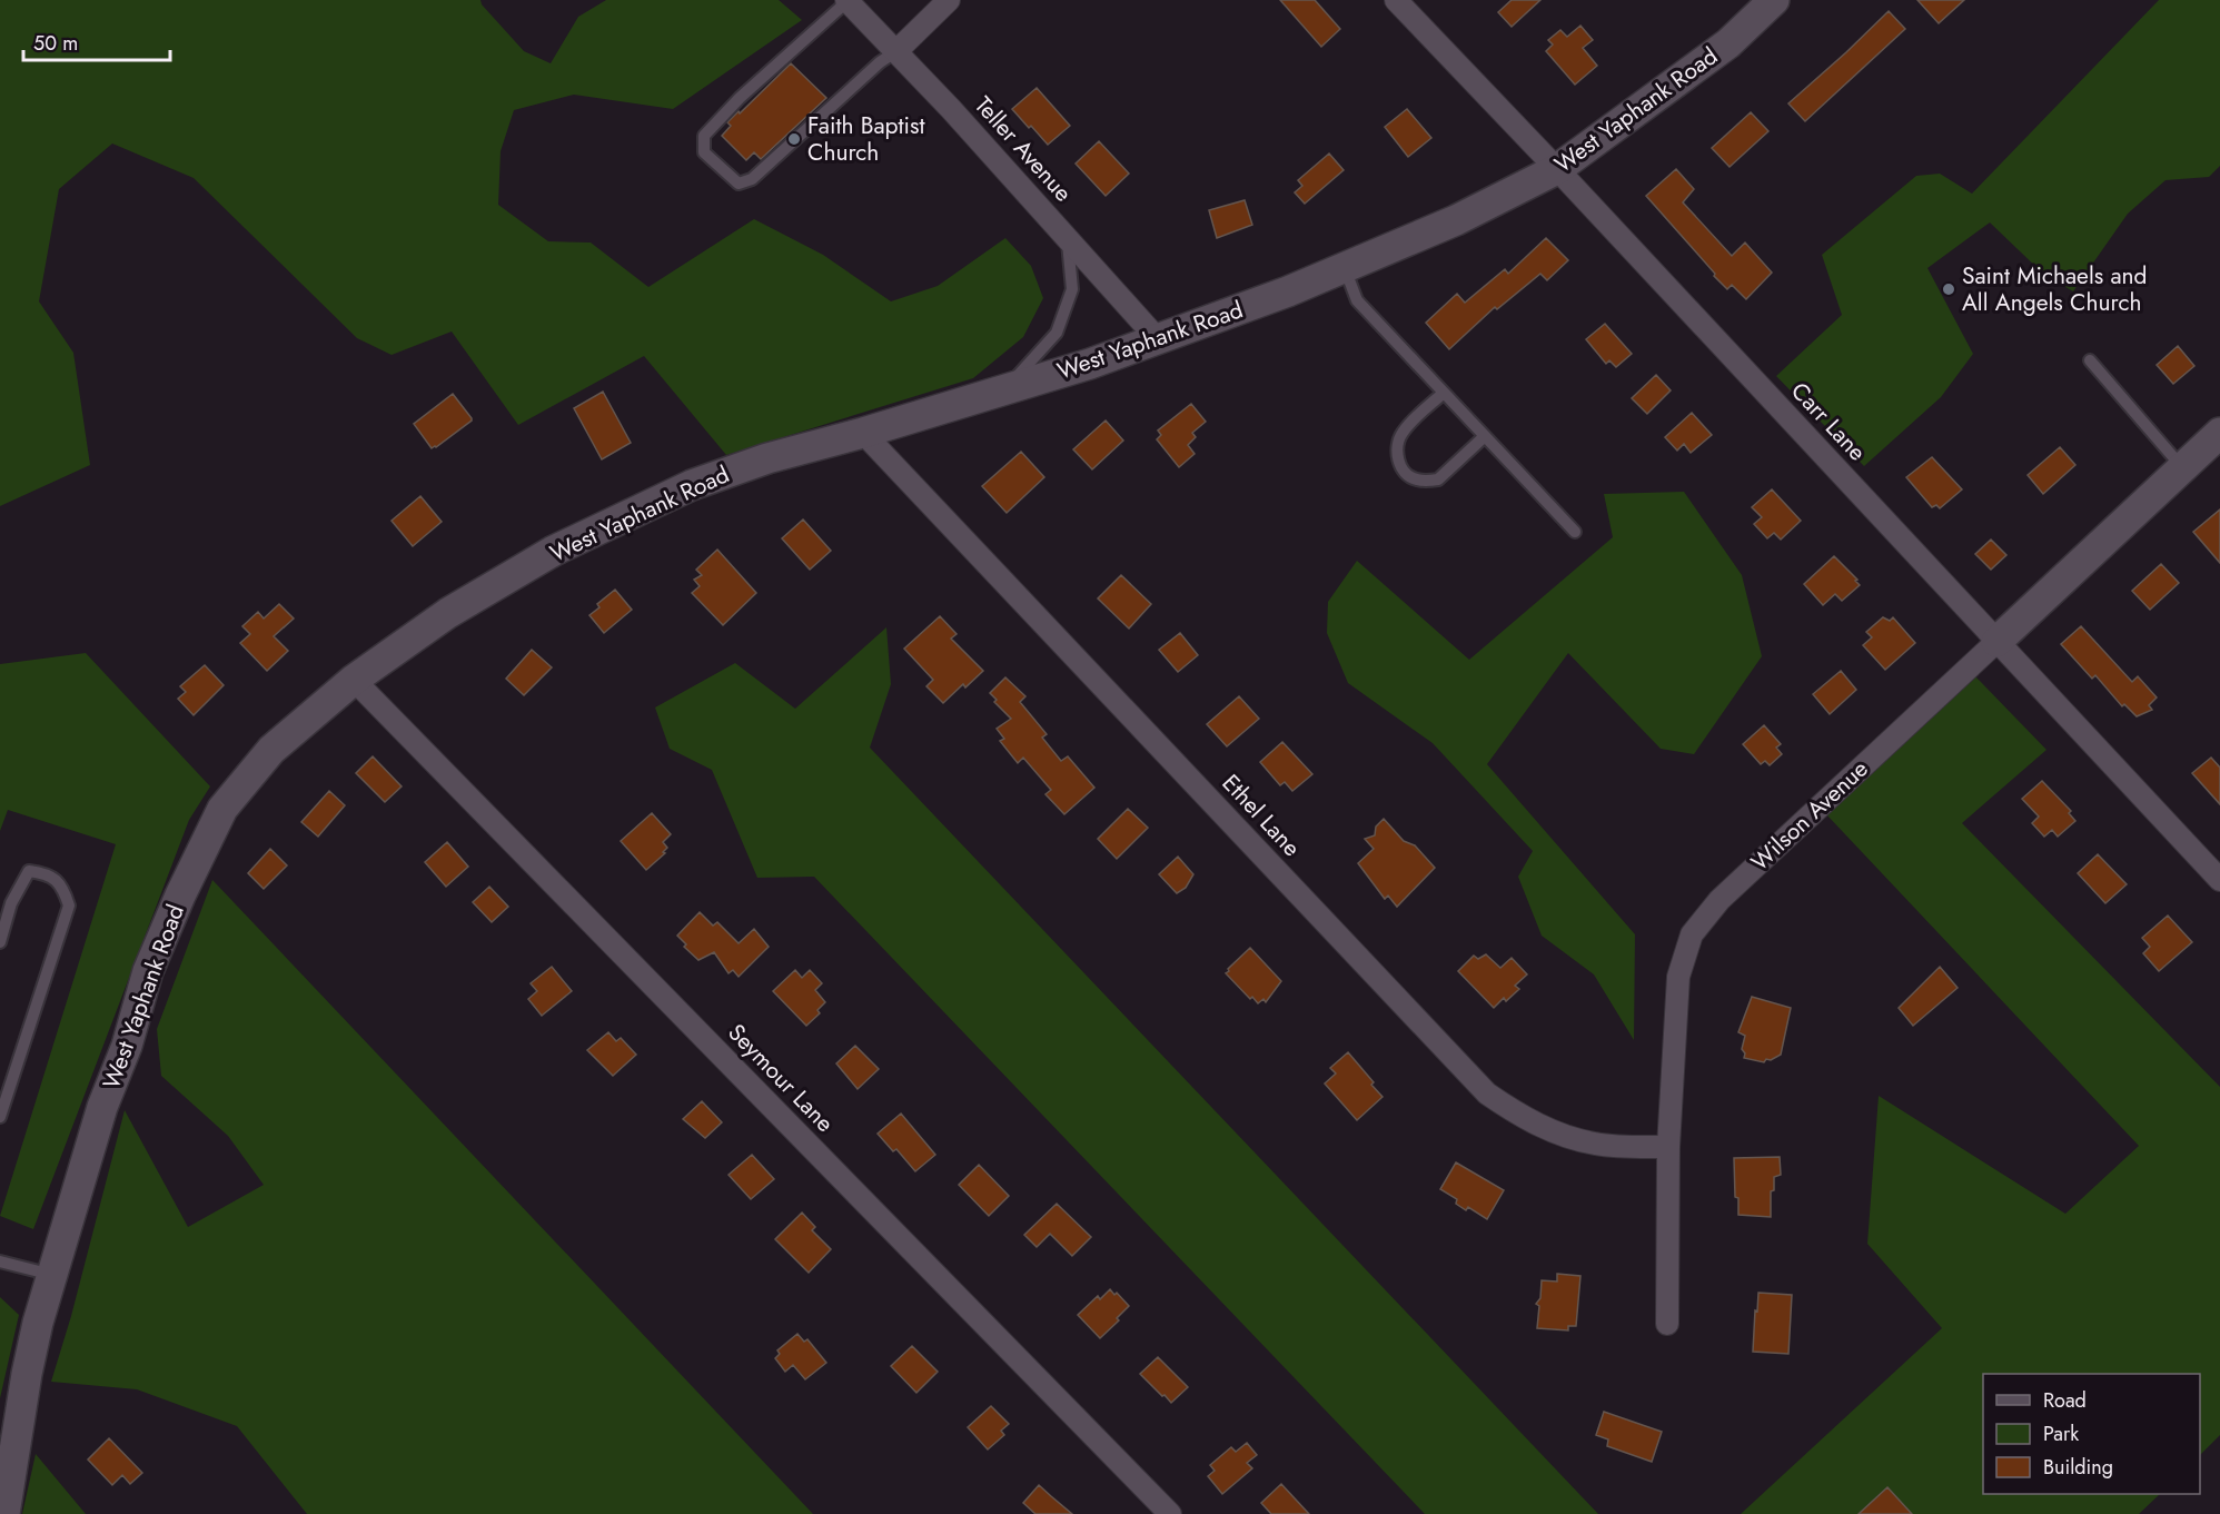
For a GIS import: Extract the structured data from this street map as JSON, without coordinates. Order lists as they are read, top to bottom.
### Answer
{
  "streets": {
    "street": [
      "West Yaphank Road",
      "Teller Avenue",
      "Carr Lane",
      "Ethel Lane",
      "Wilson Avenue",
      "Seymour Lane"
    ]
  },
  "crossings": [
    ["West Yaphank Road", "Teller Avenue"],
    ["West Yaphank Road", "Carr Lane"],
    ["West Yaphank Road", "Ethel Lane"],
    ["West Yaphank Road", "Seymour Lane"],
    ["Carr Lane", "Wilson Avenue"],
    ["Ethel Lane", "Wilson Avenue"]
  ],
  "places": ["Faith Baptist Church", "Saint Michaels and All Angels Church"],
  "legend": ["Road", "Park", "Building"],
  "scale_bar": "50 m"
}
